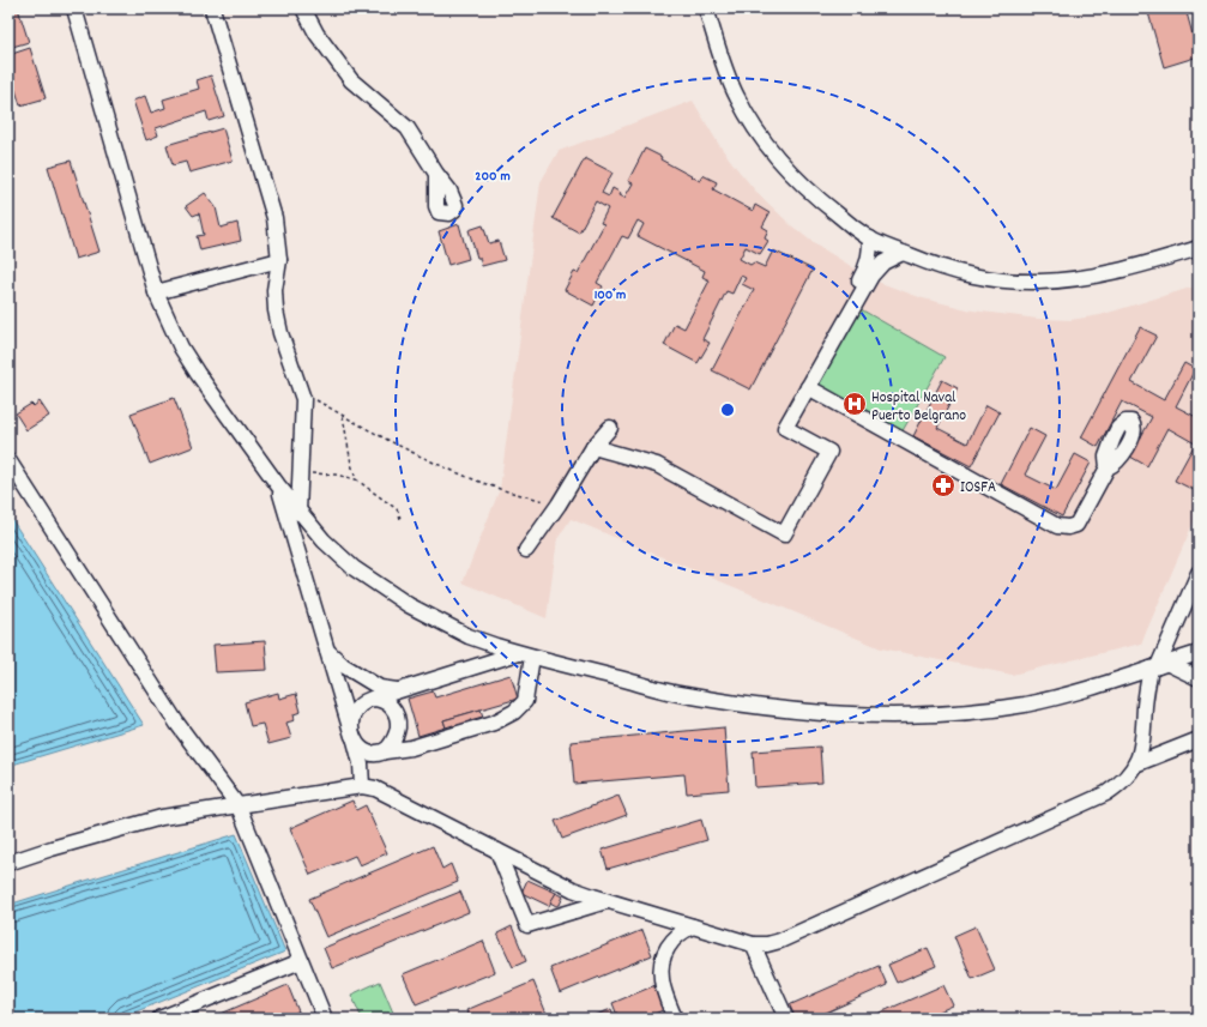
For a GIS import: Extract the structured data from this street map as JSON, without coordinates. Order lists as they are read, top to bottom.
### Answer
{
  "places": {
    "hospital": ["Hospital Naval Puerto Belgrano"],
    "pharmacy": ["IOSFA"]
  },
  "rings": ["200 m", "100 m"]
}
